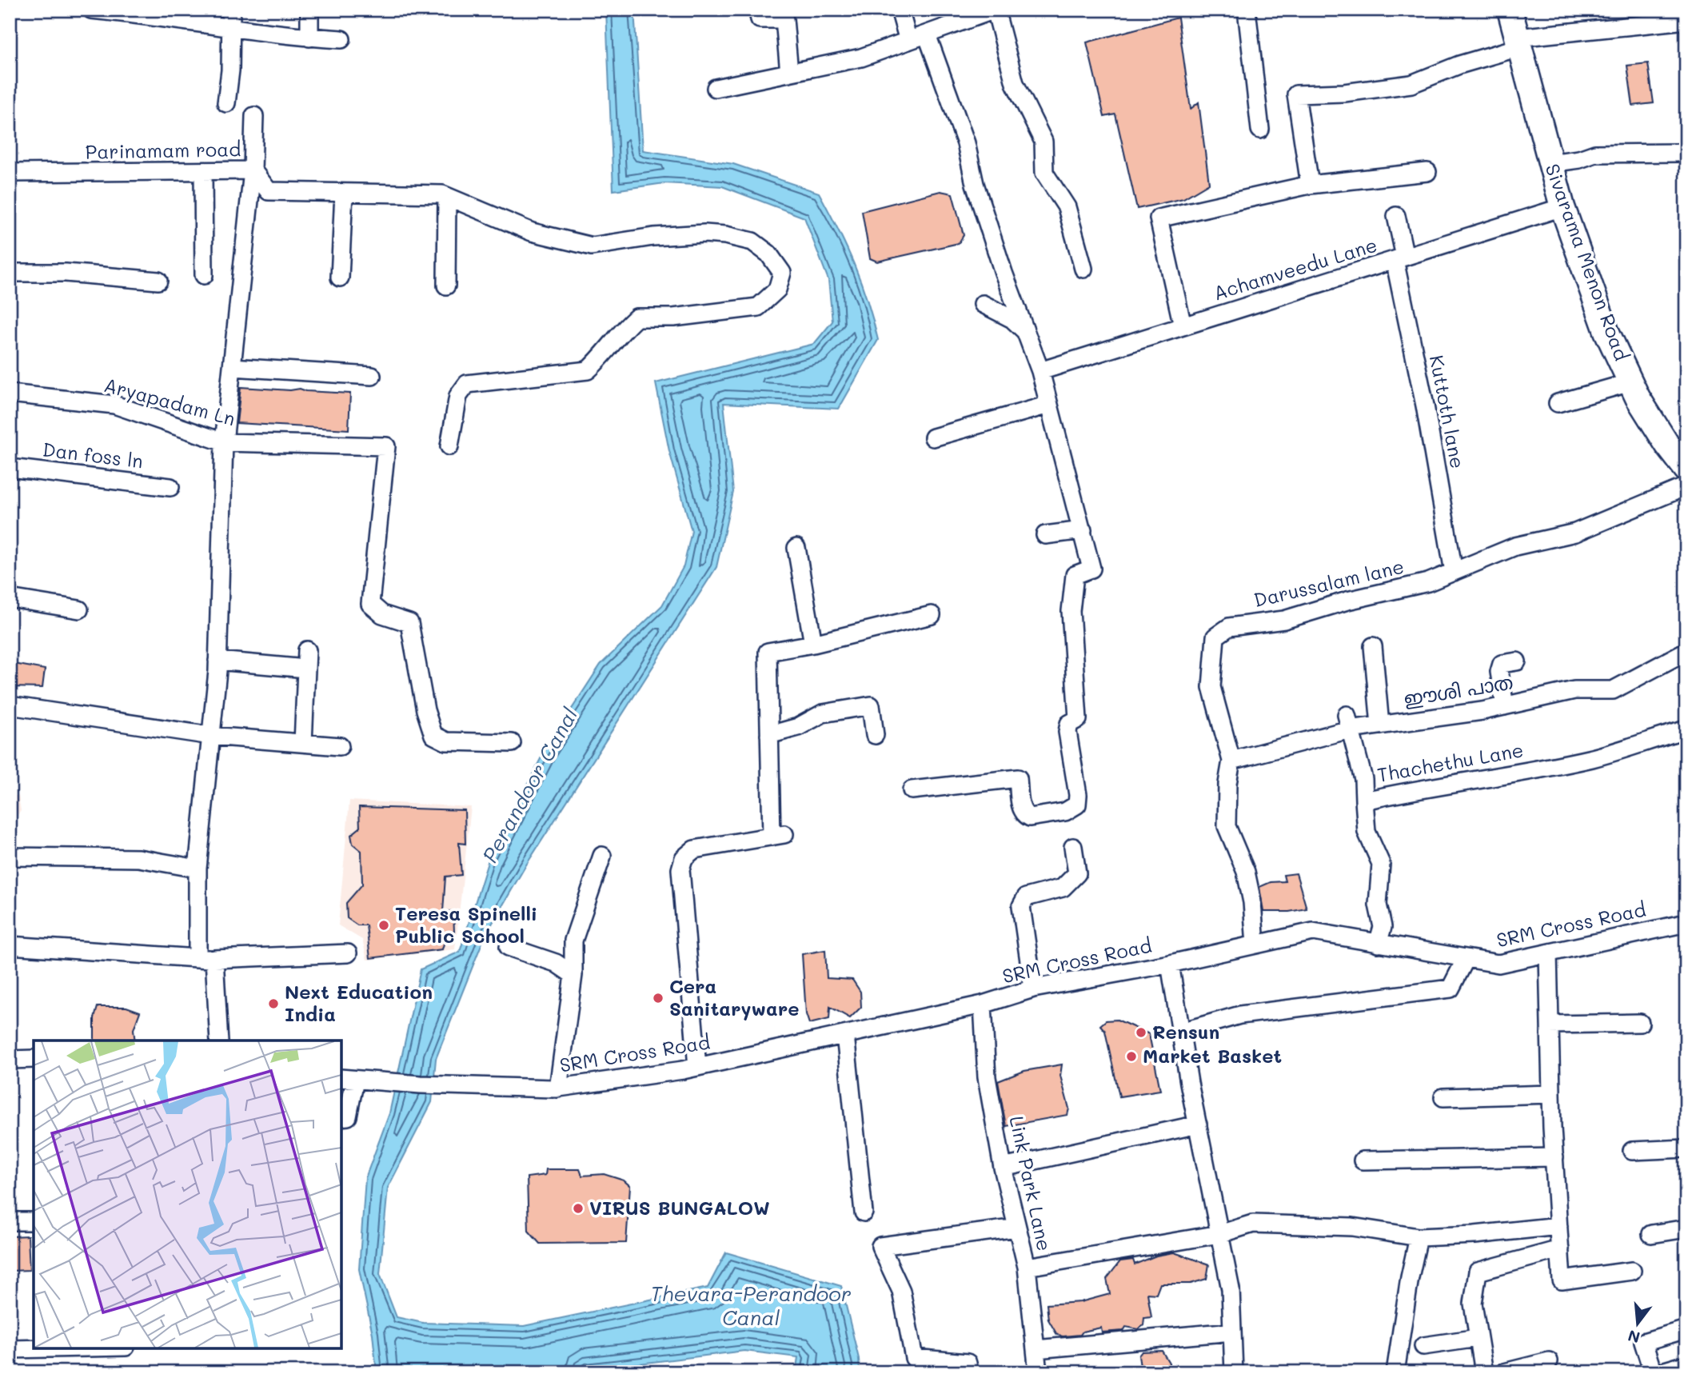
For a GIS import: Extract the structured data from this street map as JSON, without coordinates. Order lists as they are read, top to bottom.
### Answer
{
  "streets": {
    "street": [
      "Parinamam road",
      "Sivarama Menon Road",
      "Achamveedu Lane",
      "Aryapadam Ln",
      "Kuttoth lane",
      "Dan foss ln",
      "Darussalam lane",
      "ഈശി പാത",
      "Thachethu Lane",
      "SRM Cross Road",
      "Link Park Lane"
    ]
  },
  "crossings": [
    ["Sivarama Menon Road", "Achamveedu Lane"],
    ["Achamveedu Lane", "Kuttoth lane"],
    ["Kuttoth lane", "Darussalam lane"],
    ["Darussalam lane", "ഈശി പാത"],
    ["Darussalam lane", "SRM Cross Road"],
    ["Thachethu Lane", "SRM Cross Road"],
    ["SRM Cross Road", "Link Park Lane"]
  ],
  "water": ["Perandoor Canal", "Thevara-Perandoor Canal"],
  "places": [
    "Teresa Spinelli Public School",
    "Cera Sanitaryware",
    "Next Education India",
    "Rensun",
    "Market Basket",
    "VIRUS BUNGALOW"
  ],
  "north": "bottom"
}
